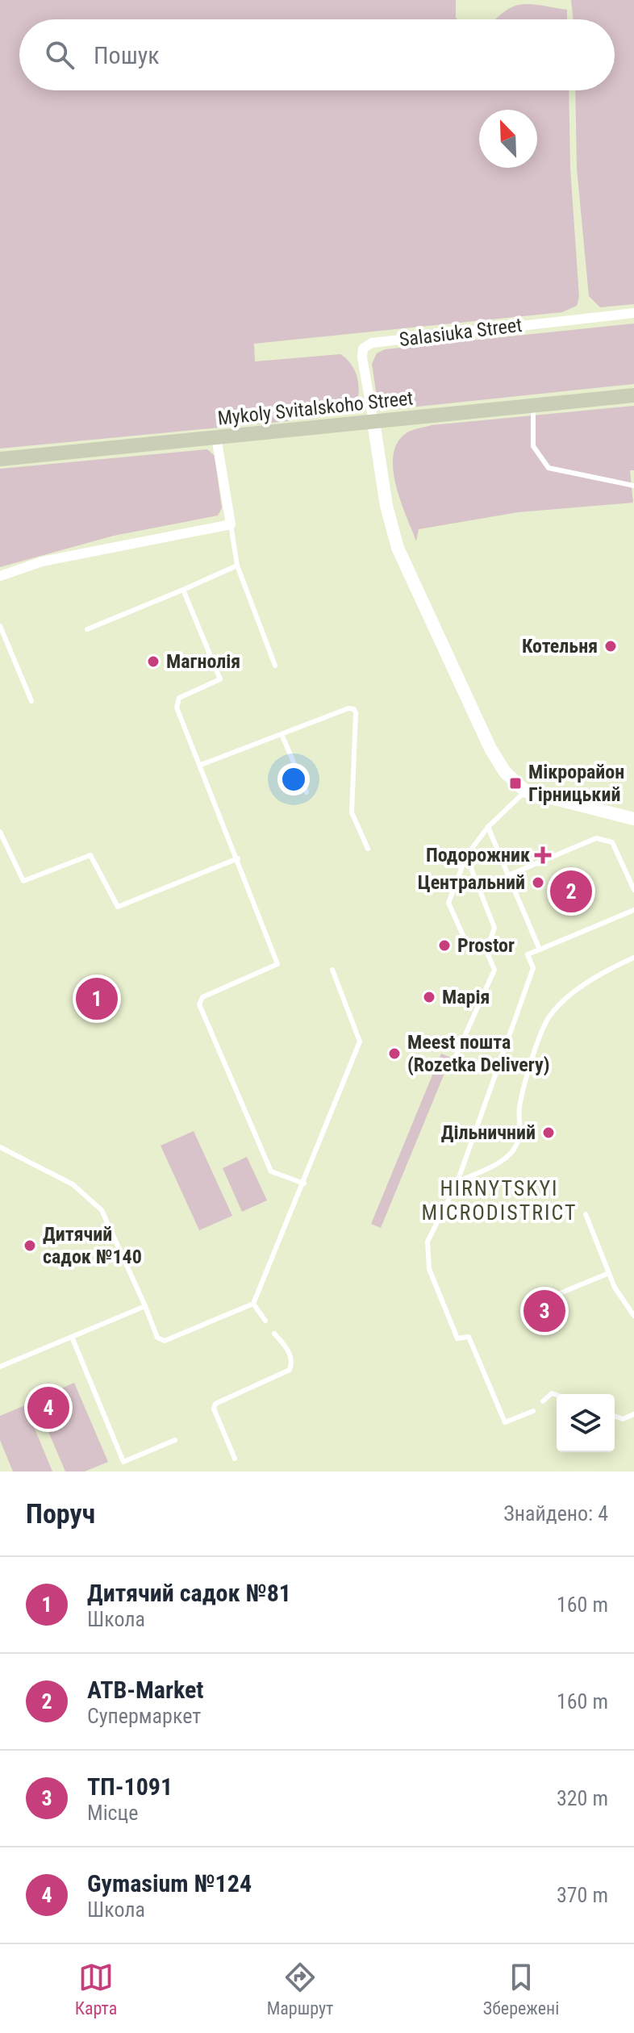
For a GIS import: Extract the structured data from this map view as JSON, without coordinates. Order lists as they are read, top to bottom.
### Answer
{
  "streets": {
    "main road": ["Mykoly Svitalskoho Street"],
    "street": ["Salasiuka Street"]
  },
  "crossings": [
    ["Salasiuka Street", "Mykoly Svitalskoho Street"]
  ],
  "districts": ["HIRNYTSKYI MICRODISTRICT"],
  "places": {
    "other": [
      "Котельня",
      "Магнолія",
      "Центральний",
      "Prostor",
      "Марія",
      "Meest пошта (Rozetka Delivery)",
      "Дільничний",
      "Дитячий садок №140"
    ],
    "transit": ["Мiкрорайон Гiрницький"],
    "health": ["Подорожник"]
  },
  "north": "top left",
  "page": {
    "search": "Пошук",
    "pins": [
      "2",
      "1",
      "3",
      "4"
    ],
    "heading": ["Поруч", "Знайдено: 4"],
    "list": [
      {
        "mark": "1",
        "name": "Дитячий садок №81",
        "note": "Школа",
        "value": "160 m"
      },
      {
        "mark": "2",
        "name": "ATB-Market",
        "note": "Супермаркет",
        "value": "160 m"
      },
      {
        "mark": "3",
        "name": "ТП-1091",
        "note": "Місце",
        "value": "320 m"
      },
      {
        "mark": "4",
        "name": "Gymasium №124",
        "note": "Школа",
        "value": "370 m"
      }
    ],
    "nav": ["Карта", "Маршрут", "Збережені"]
  }
}
